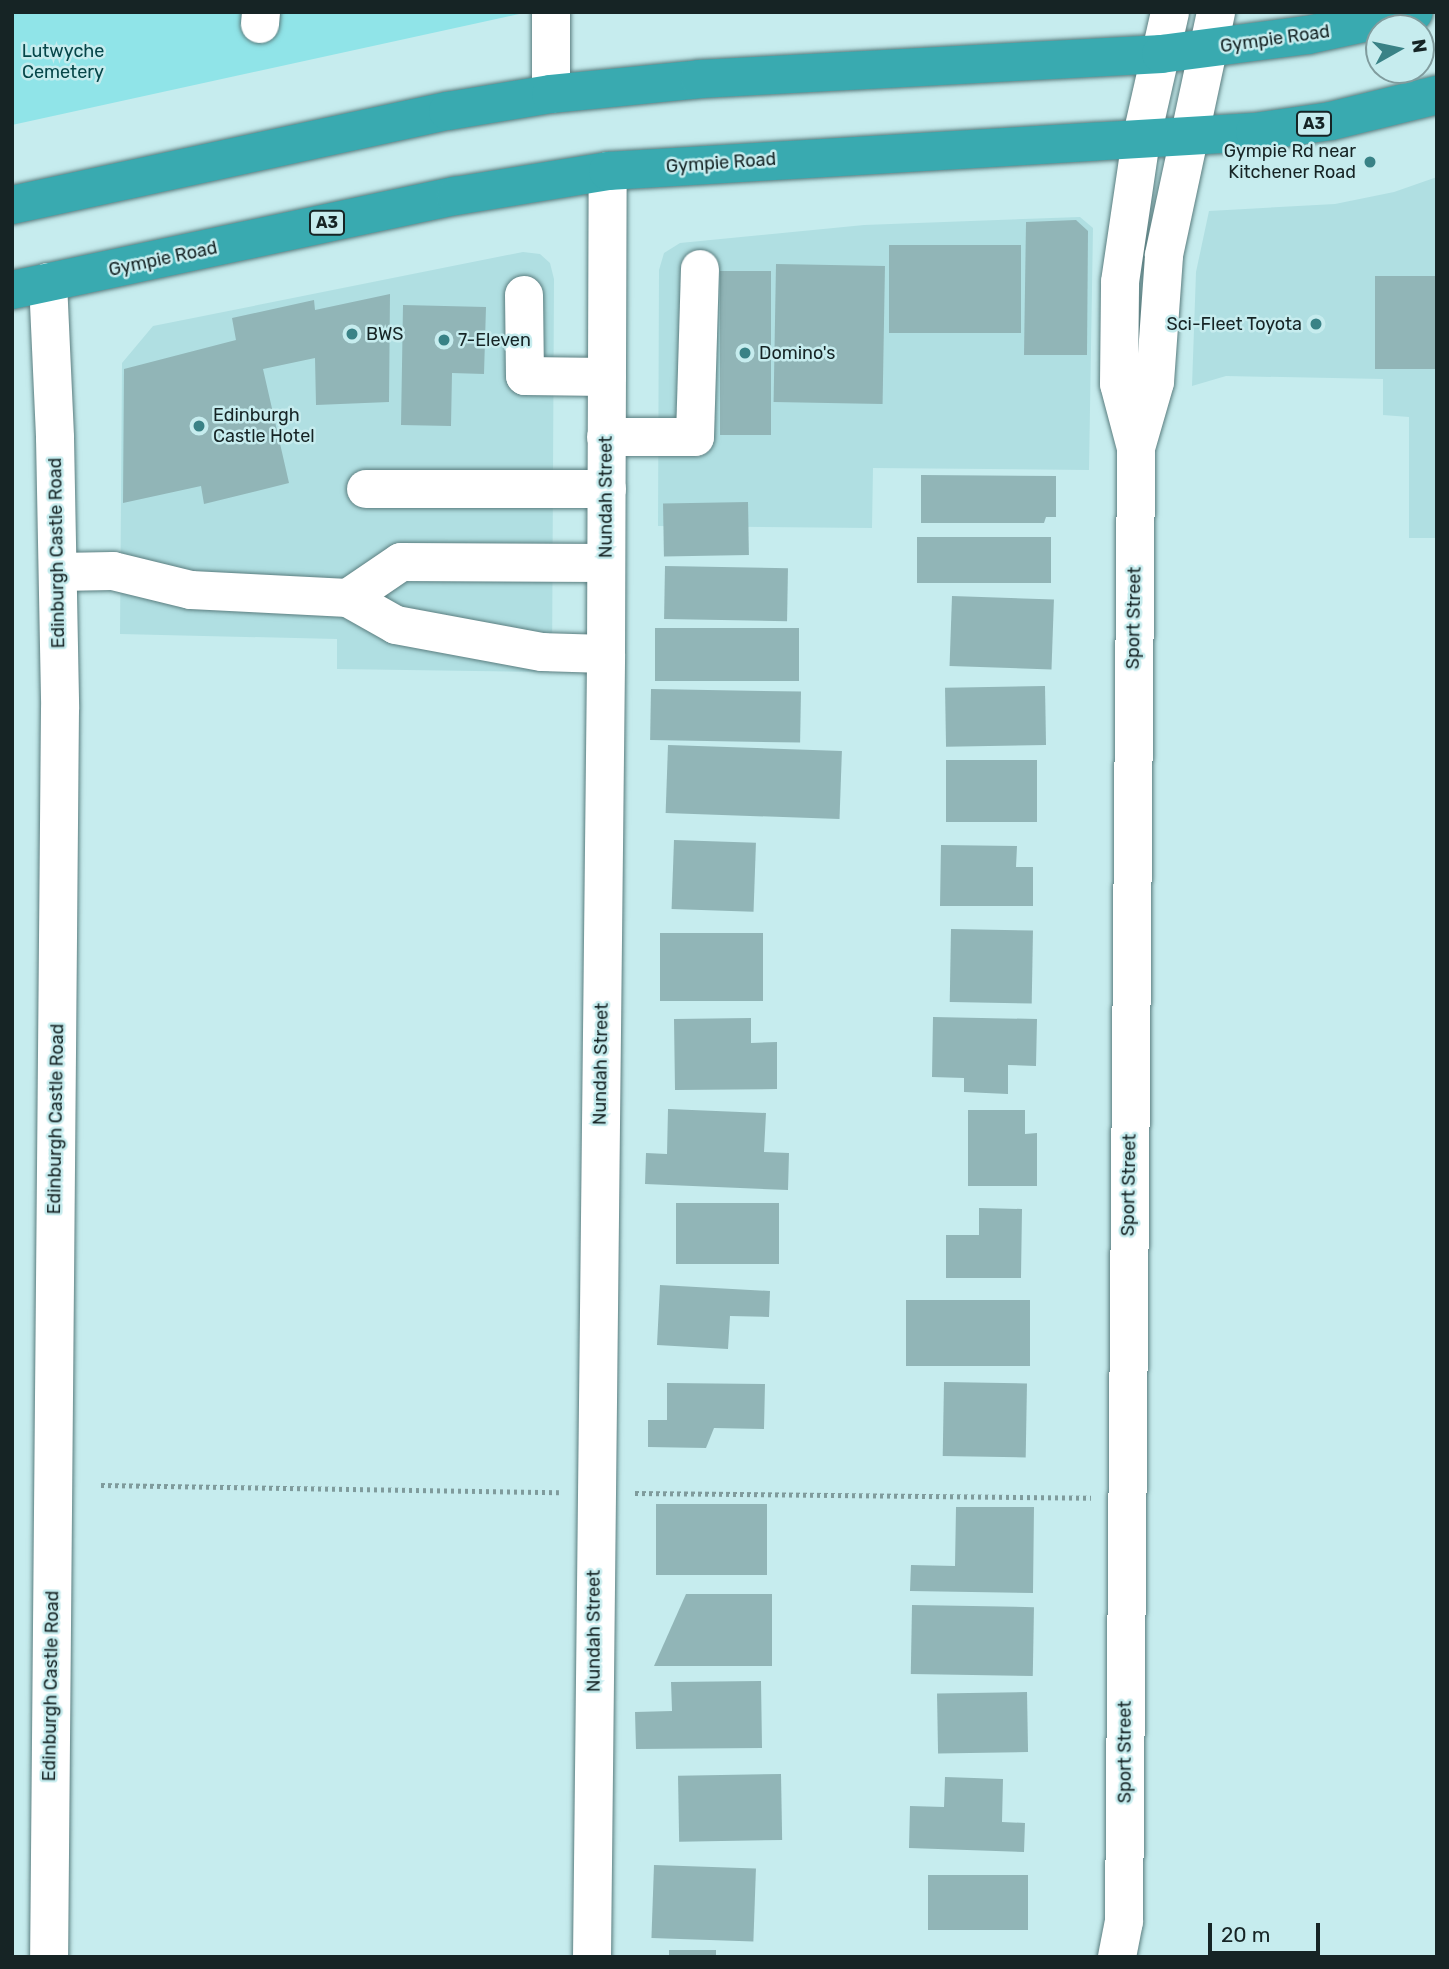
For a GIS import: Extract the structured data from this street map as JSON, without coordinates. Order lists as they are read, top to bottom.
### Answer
{
  "streets": {
    "highway": ["Gympie Road", "A3"],
    "street": ["Nundah Street", "Edinburgh Castle Road", "Sport Street"]
  },
  "crossings": [
    ["Gympie Road", "Nundah Street"],
    ["Gympie Road", "Edinburgh Castle Road"],
    ["Gympie Road", "Sport Street"]
  ],
  "parks": ["Lutwyche Cemetery"],
  "places": [
    "Gympie Rd near Kitchener Road",
    "Sci-Fleet Toyota",
    "BWS",
    "7-Eleven",
    "Domino's",
    "Edinburgh Castle Hotel"
  ],
  "scale_bar": "20 m",
  "north": "right"
}
